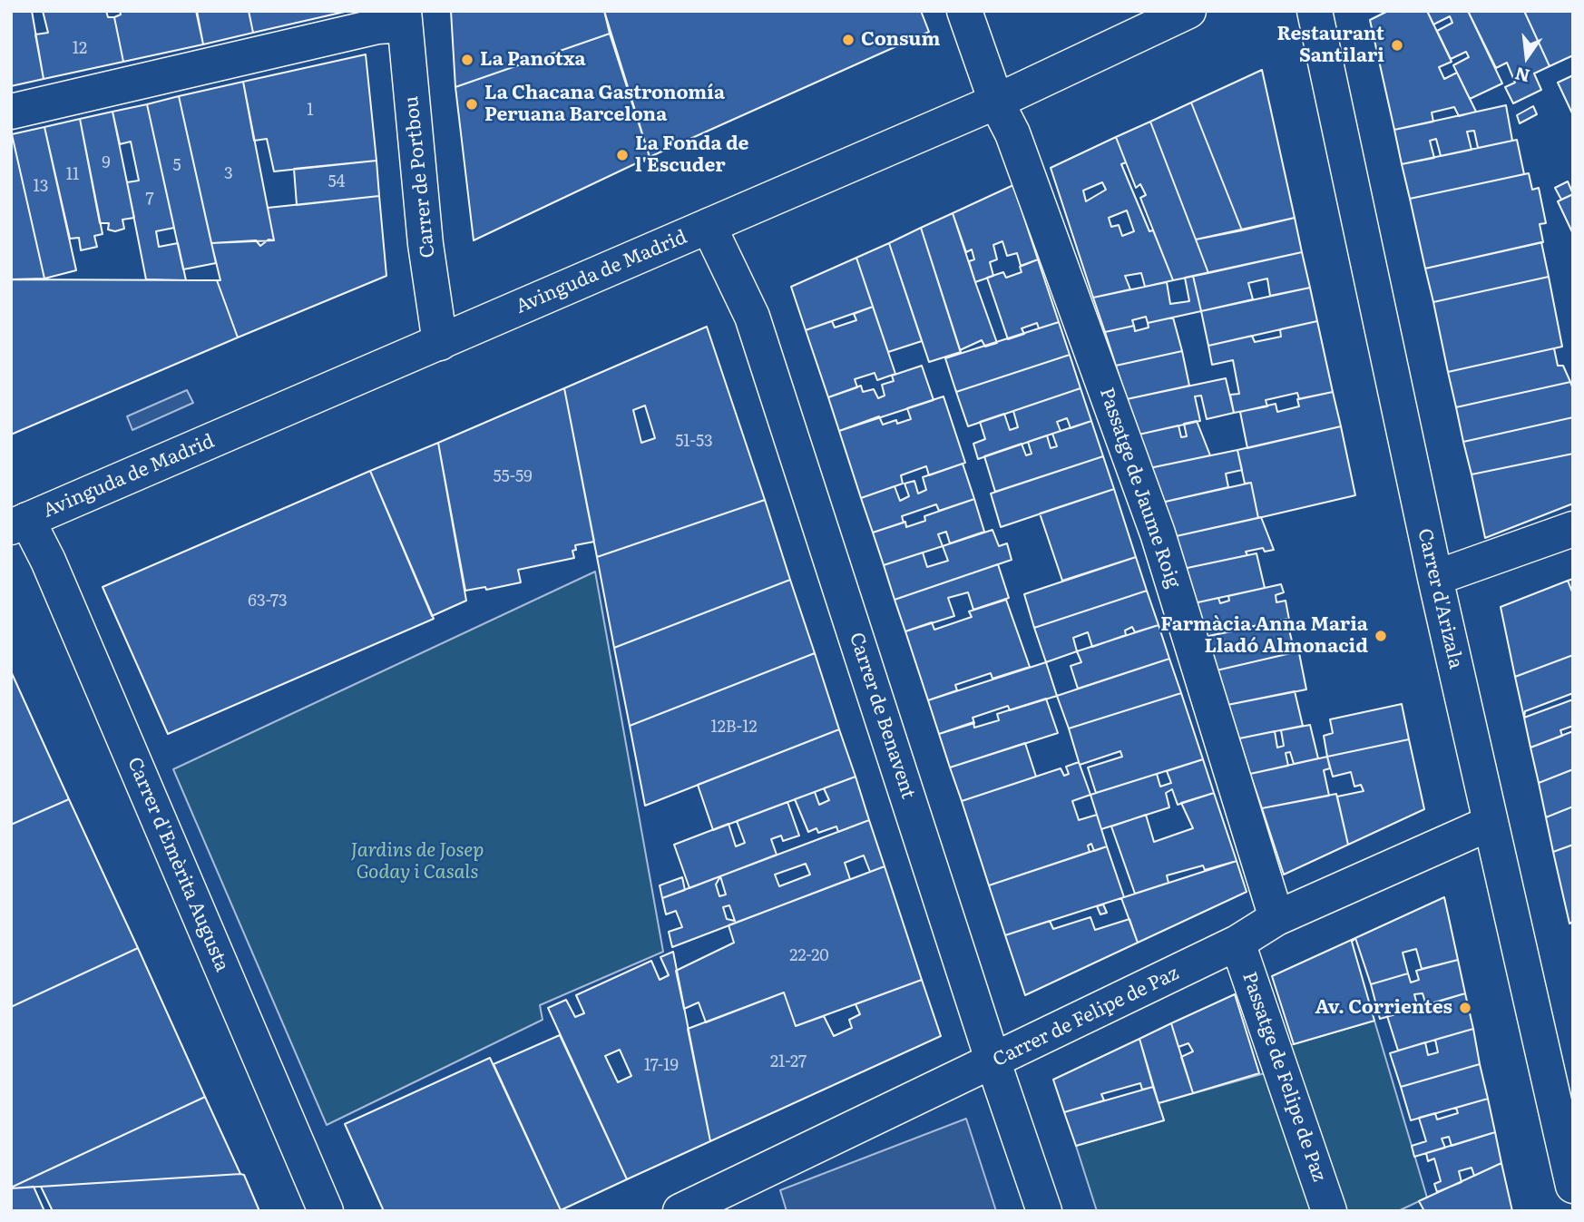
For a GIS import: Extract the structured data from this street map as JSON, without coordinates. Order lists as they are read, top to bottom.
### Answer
{
  "streets": {
    "street": [
      "Carrer de Portbou",
      "Avinguda de Madrid",
      "Passatge de Jaume Roig",
      "Carrer d'Arizala",
      "Carrer de Benavent",
      "Carrer d'Emèrita Augusta",
      "Carrer de Felipe de Paz",
      "Passatge de Felipe de Paz"
    ]
  },
  "crossings": [
    ["Carrer de Portbou", "Avinguda de Madrid"],
    ["Avinguda de Madrid", "Passatge de Jaume Roig"],
    ["Avinguda de Madrid", "Carrer de Benavent"],
    ["Avinguda de Madrid", "Carrer d'Emèrita Augusta"],
    ["Passatge de Jaume Roig", "Carrer de Felipe de Paz"],
    ["Carrer d'Arizala", "Carrer de Felipe de Paz"],
    ["Carrer de Benavent", "Carrer de Felipe de Paz"],
    ["Carrer de Felipe de Paz", "Passatge de Felipe de Paz"]
  ],
  "parks": ["Jardins de Josep Goday i Casals"],
  "places": [
    "Consum",
    "Restaurant Santilari",
    "La Panotxa",
    "La Chacana Gastronomía Peruana Barcelona",
    "La Fonda de l'Escuder",
    "Farmàcia Anna Maria Lladó Almonacid",
    "Av. Corrientes"
  ],
  "house_numbers": [
    "12",
    "1",
    "9",
    "5",
    "3",
    "11",
    "54",
    "13",
    "7",
    "51-53",
    "55-59",
    "63-73",
    "12B-12",
    "22-20",
    "21-27",
    "17-19"
  ],
  "north": "bottom"
}
